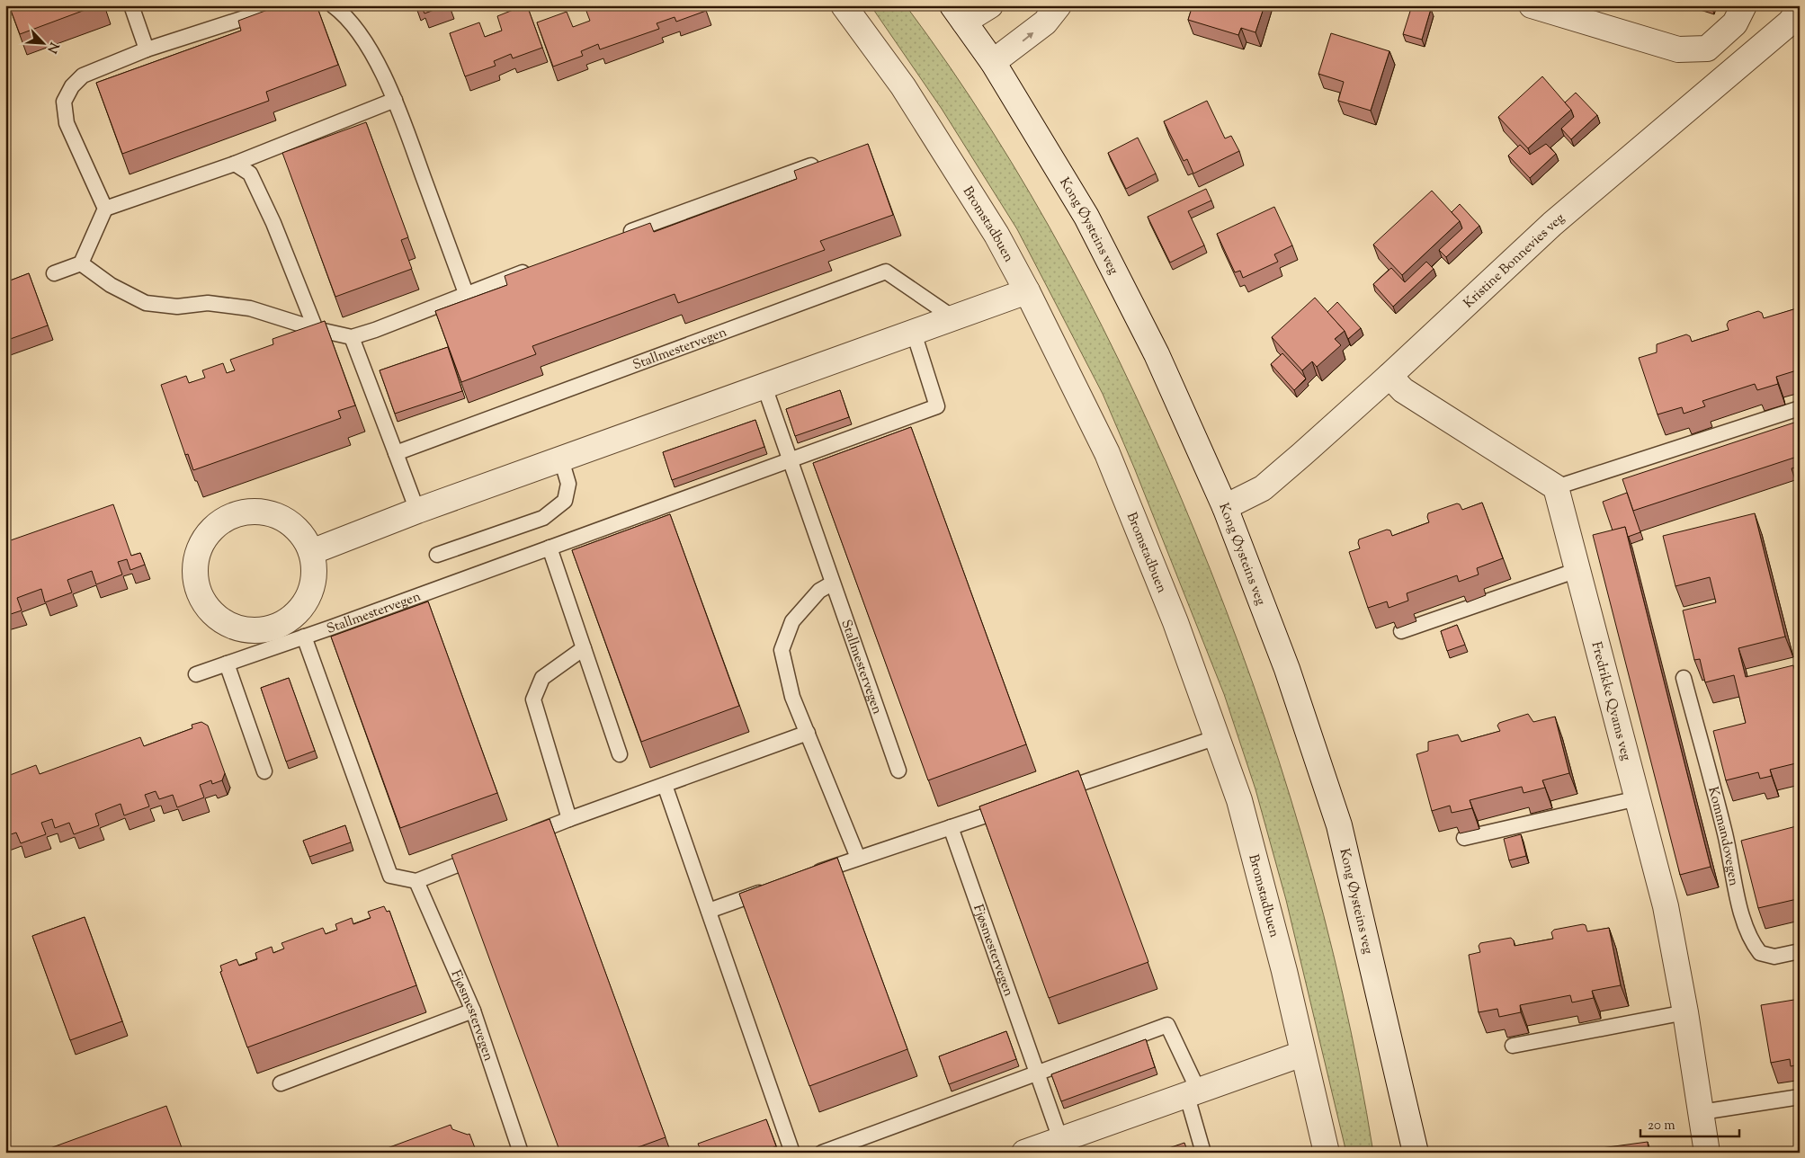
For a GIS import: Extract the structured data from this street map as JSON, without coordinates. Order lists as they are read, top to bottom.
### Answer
{
  "streets": {
    "street": [
      "Bromstadbuen",
      "Kong Øysteins veg",
      "Kristine Bonnevies veg",
      "Fredrikke Qvams veg"
    ],
    "lane": ["Stallmestervegen", "Kommandovegen", "Fjøsmestervegen"]
  },
  "crossings": [
    ["Kong Øysteins veg", "Kristine Bonnevies veg"]
  ],
  "scale_bar": "20 m",
  "north": "bottom right"
}
